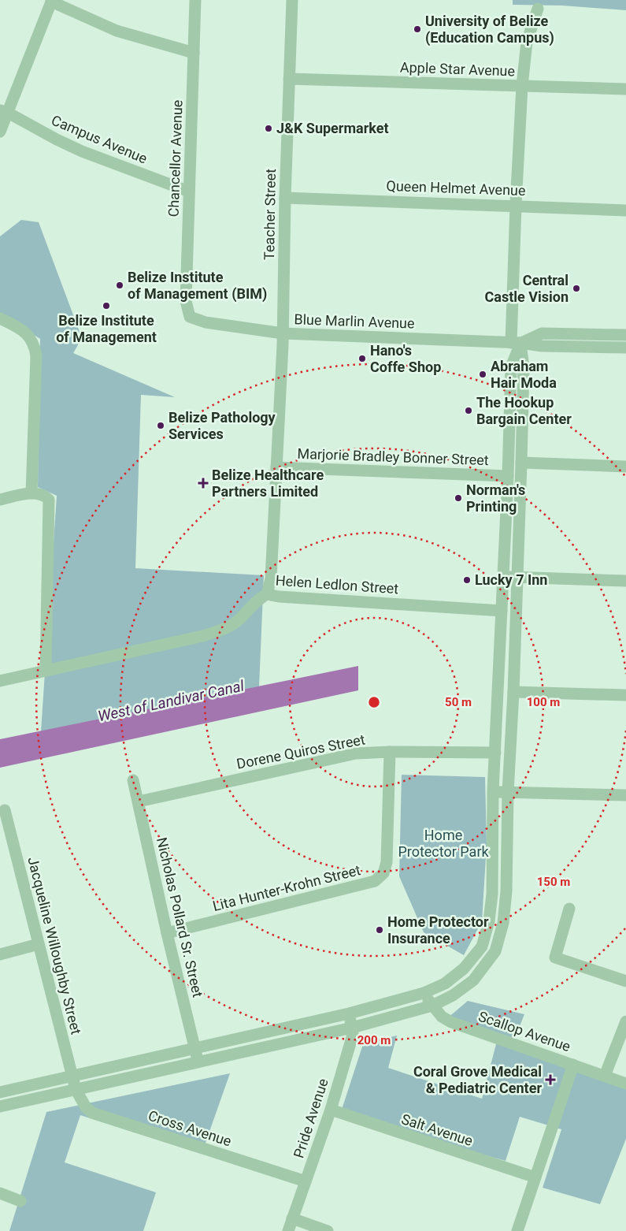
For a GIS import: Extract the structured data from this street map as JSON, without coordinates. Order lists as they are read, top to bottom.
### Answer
{
  "streets": {
    "street": [
      "Apple Star Avenue",
      "Campus Avenue",
      "Chancellor Avenue",
      "Queen Helmet Avenue",
      "Teacher Street",
      "Blue Marlin Avenue",
      "Marjorie Bradley Bonner Street",
      "Helen Ledlon Street",
      "Dorene Quiros Street",
      "Lita Hunter-Krohn Street",
      "Nicholas Pollard Sr. Street",
      "Jacqueline Willoughby Street",
      "Scallop Avenue",
      "Pride Avenue",
      "Cross Avenue",
      "Salt Avenue"
    ]
  },
  "crossings": [
    ["Apple Star Avenue", "Teacher Street"],
    ["Campus Avenue", "Chancellor Avenue"],
    ["Chancellor Avenue", "Blue Marlin Avenue"],
    ["Queen Helmet Avenue", "Teacher Street"],
    ["Teacher Street", "Blue Marlin Avenue"],
    ["Teacher Street", "Marjorie Bradley Bonner Street"],
    ["Teacher Street", "Helen Ledlon Street"],
    ["Dorene Quiros Street", "Lita Hunter-Krohn Street"],
    ["Dorene Quiros Street", "Nicholas Pollard Sr. Street"],
    ["Lita Hunter-Krohn Street", "Nicholas Pollard Sr. Street"],
    ["Jacqueline Willoughby Street", "Cross Avenue"],
    ["Pride Avenue", "Cross Avenue"],
    ["Pride Avenue", "Salt Avenue"]
  ],
  "water": ["West of Landivar Canal"],
  "parks": ["Home Protector Park"],
  "places": {
    "other": [
      "University of Belize (Education Campus)",
      "J&K Supermarket",
      "Belize Institute of Management (BIM)",
      "Central Castle Vision",
      "Belize Institute of Management",
      "Hano's Coffe Shop",
      "Abraham Hair Moda",
      "The Hookup Bargain Center",
      "Belize Pathology Services",
      "Norman's Printing",
      "Lucky 7 Inn",
      "Home Protector Insurance"
    ],
    "health": ["Belize Healthcare Partners Limited", "Coral Grove Medical & Pediatric Center"]
  },
  "rings": [
    "50 m",
    "100 m",
    "150 m",
    "200 m"
  ]
}
